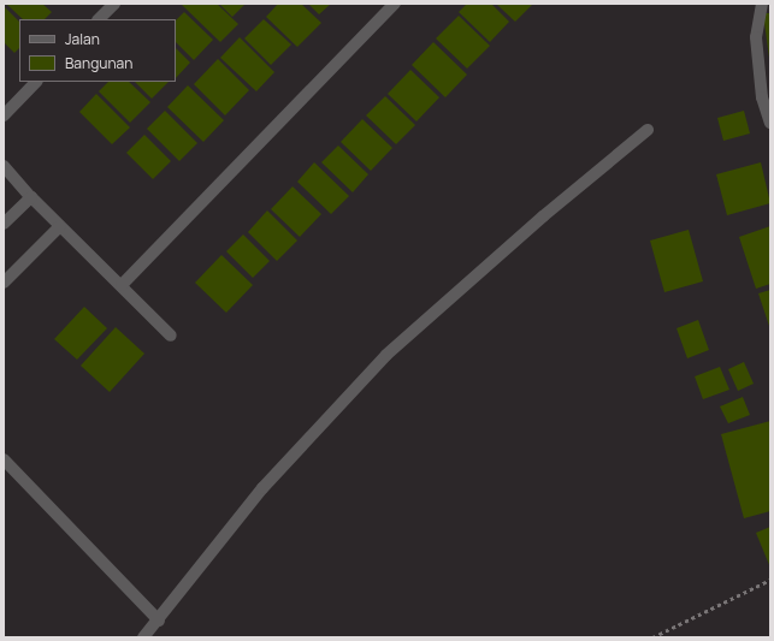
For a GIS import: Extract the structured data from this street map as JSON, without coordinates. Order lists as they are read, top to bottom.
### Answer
{
  "legend": ["Jalan", "Bangunan"]
}
